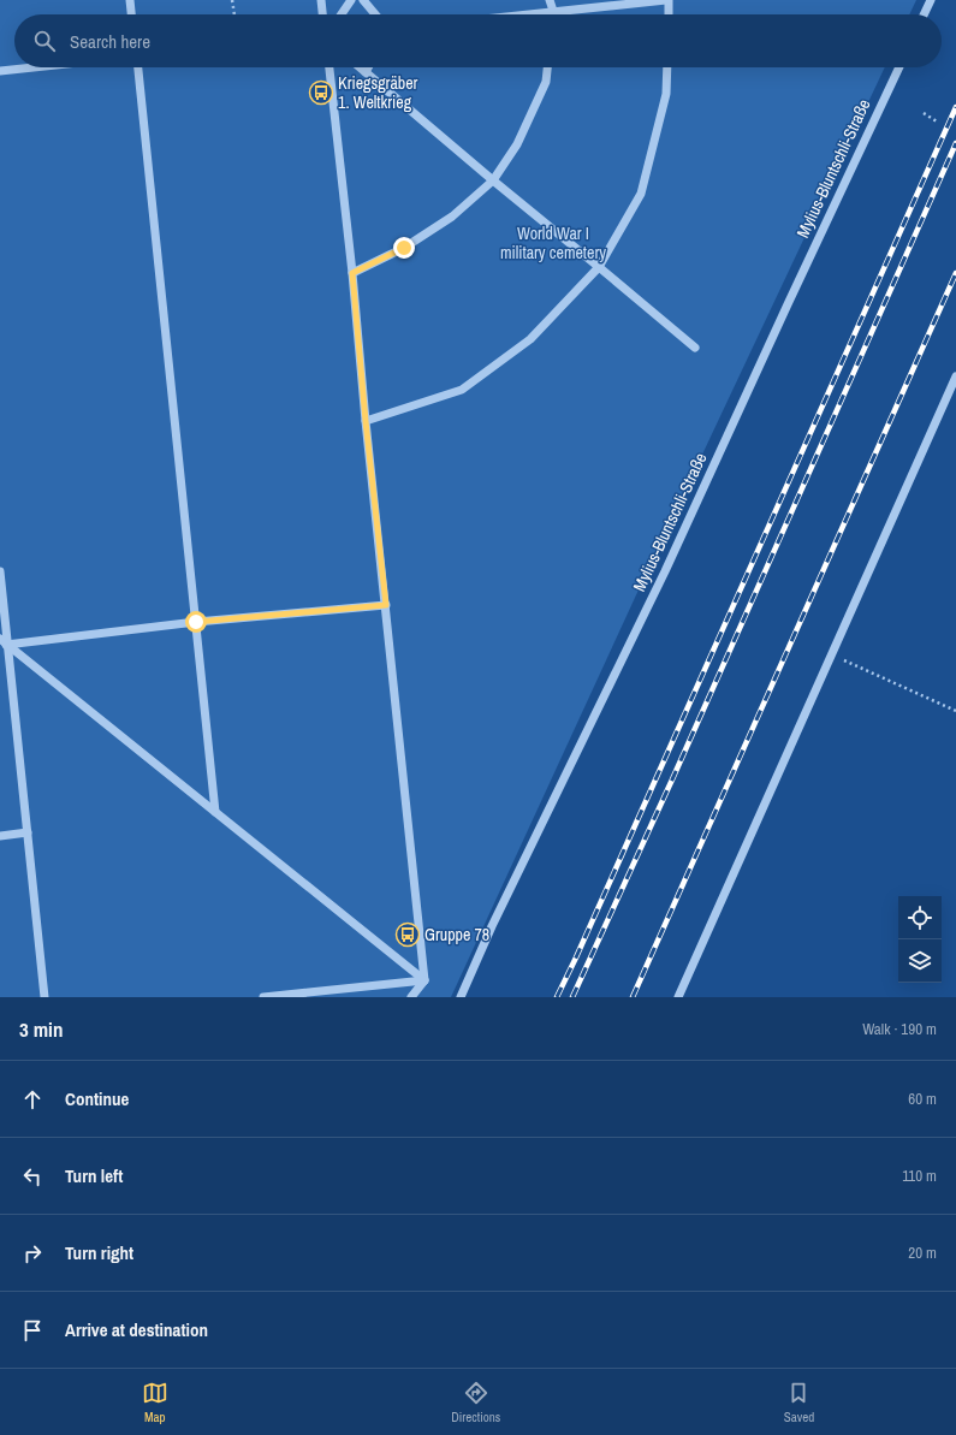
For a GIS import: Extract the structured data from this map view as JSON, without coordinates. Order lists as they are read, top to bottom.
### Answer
{
  "streets": {
    "street": ["Mylius-Bluntschli-Straße"]
  },
  "parks": ["World War I military cemetery"],
  "places": {
    "bus stop": ["Kriegsgräber 1. Weltkrieg", "Gruppe 78"]
  },
  "page": {
    "search": "Search here",
    "heading": ["3 min", "Walk · 190 m"],
    "list": [
      ["Continue", "60 m"],
      ["Turn left", "110 m"],
      ["Turn right", "20 m"],
      "Arrive at destination"
    ],
    "nav": ["Map", "Directions", "Saved"]
  }
}
